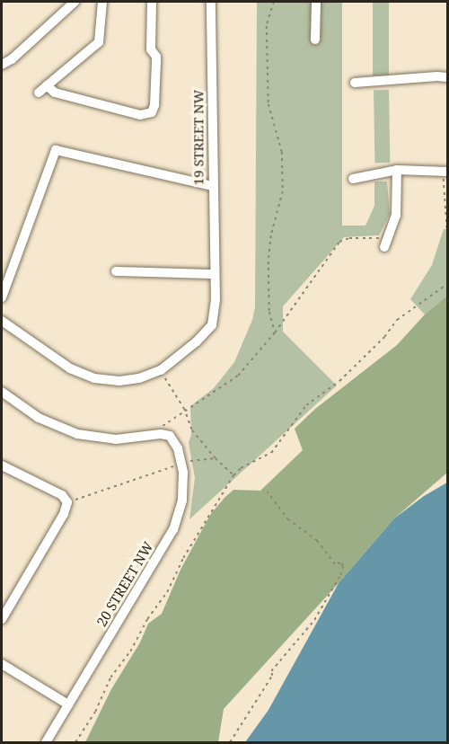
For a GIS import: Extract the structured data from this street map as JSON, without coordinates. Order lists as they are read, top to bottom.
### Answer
{
  "streets": {
    "street": ["19 STREET NW", "20 STREET NW"]
  }
}
